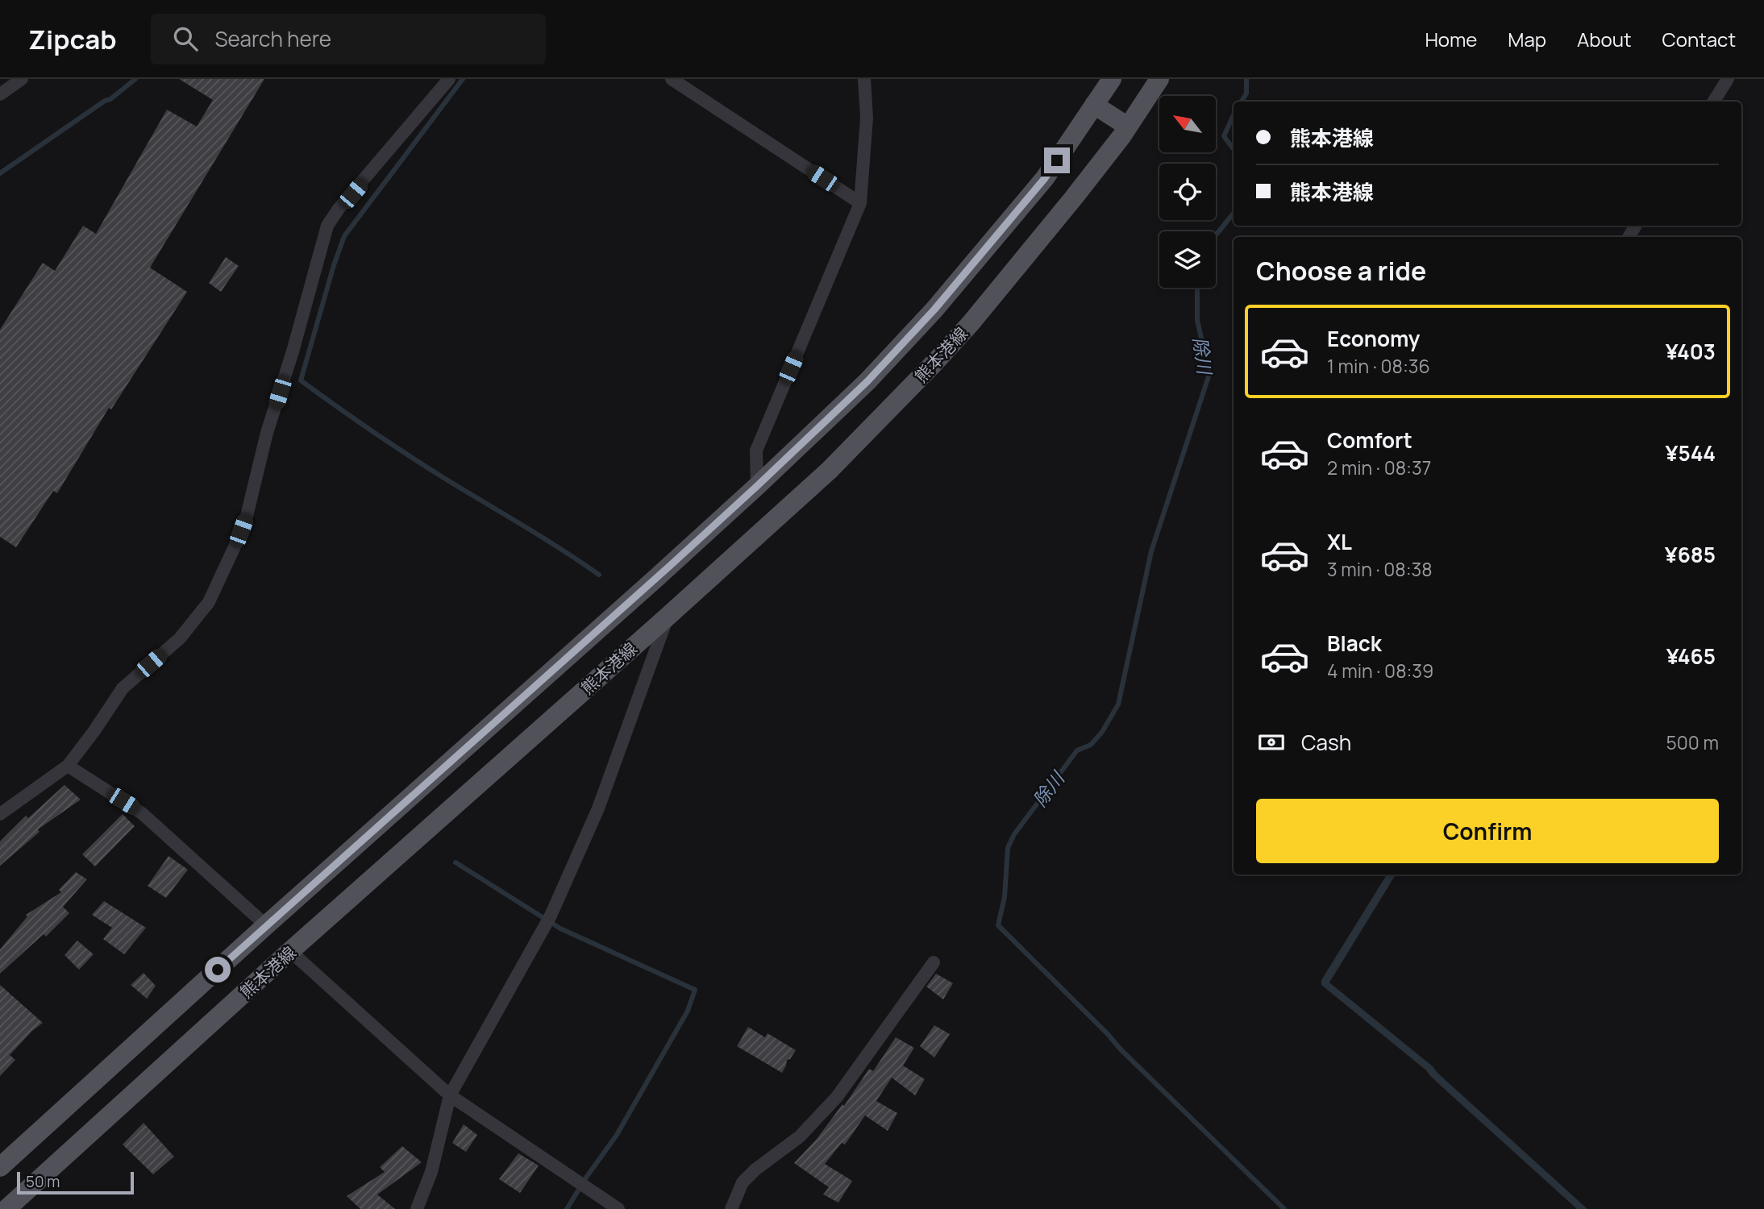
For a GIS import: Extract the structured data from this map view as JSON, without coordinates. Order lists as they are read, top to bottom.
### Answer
{
  "streets": {
    "main road": ["熊本港線"]
  },
  "water": ["除川"],
  "scale_bar": "50 m",
  "north": "top left",
  "page": {
    "header": "Zipcab",
    "search": "Search here",
    "nav": [
      "Home",
      "Map",
      "About",
      "Contact"
    ],
    "banner": ["熊本港線", "熊本港線"],
    "heading": "Choose a ride",
    "list": [
      {
        "name": "Economy",
        "note": "1 min · 08:36",
        "value": "¥403"
      },
      {
        "name": "Comfort",
        "note": "2 min · 08:37",
        "value": "¥544"
      },
      {
        "name": "XL",
        "note": "3 min · 08:38",
        "value": "¥685"
      },
      {
        "name": "Black",
        "note": "4 min · 08:39",
        "value": "¥465"
      }
    ],
    "pay": ["Cash", "500 m"],
    "buttons": "Confirm",
    "scale": "50 m"
  }
}
